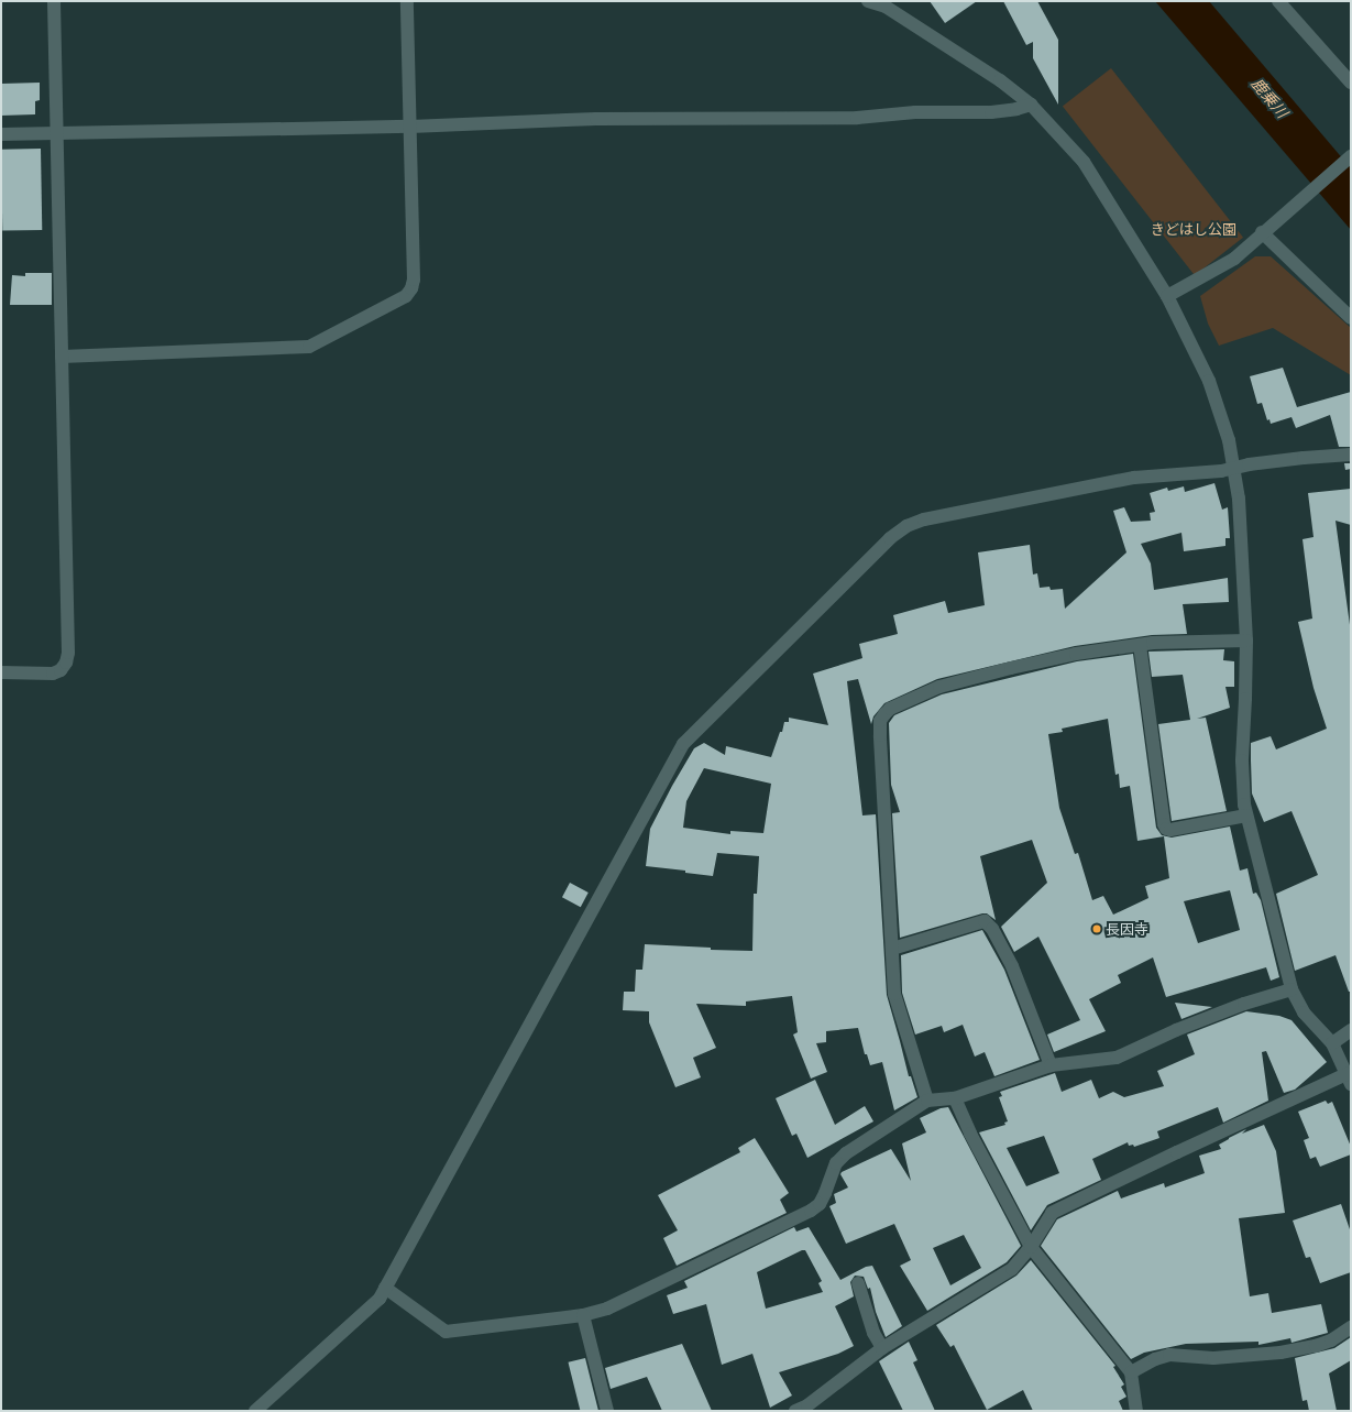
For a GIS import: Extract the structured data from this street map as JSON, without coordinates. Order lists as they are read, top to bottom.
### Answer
{
  "water": ["鹿乗川"],
  "parks": ["きどはし公園"],
  "places": ["長因寺"]
}
